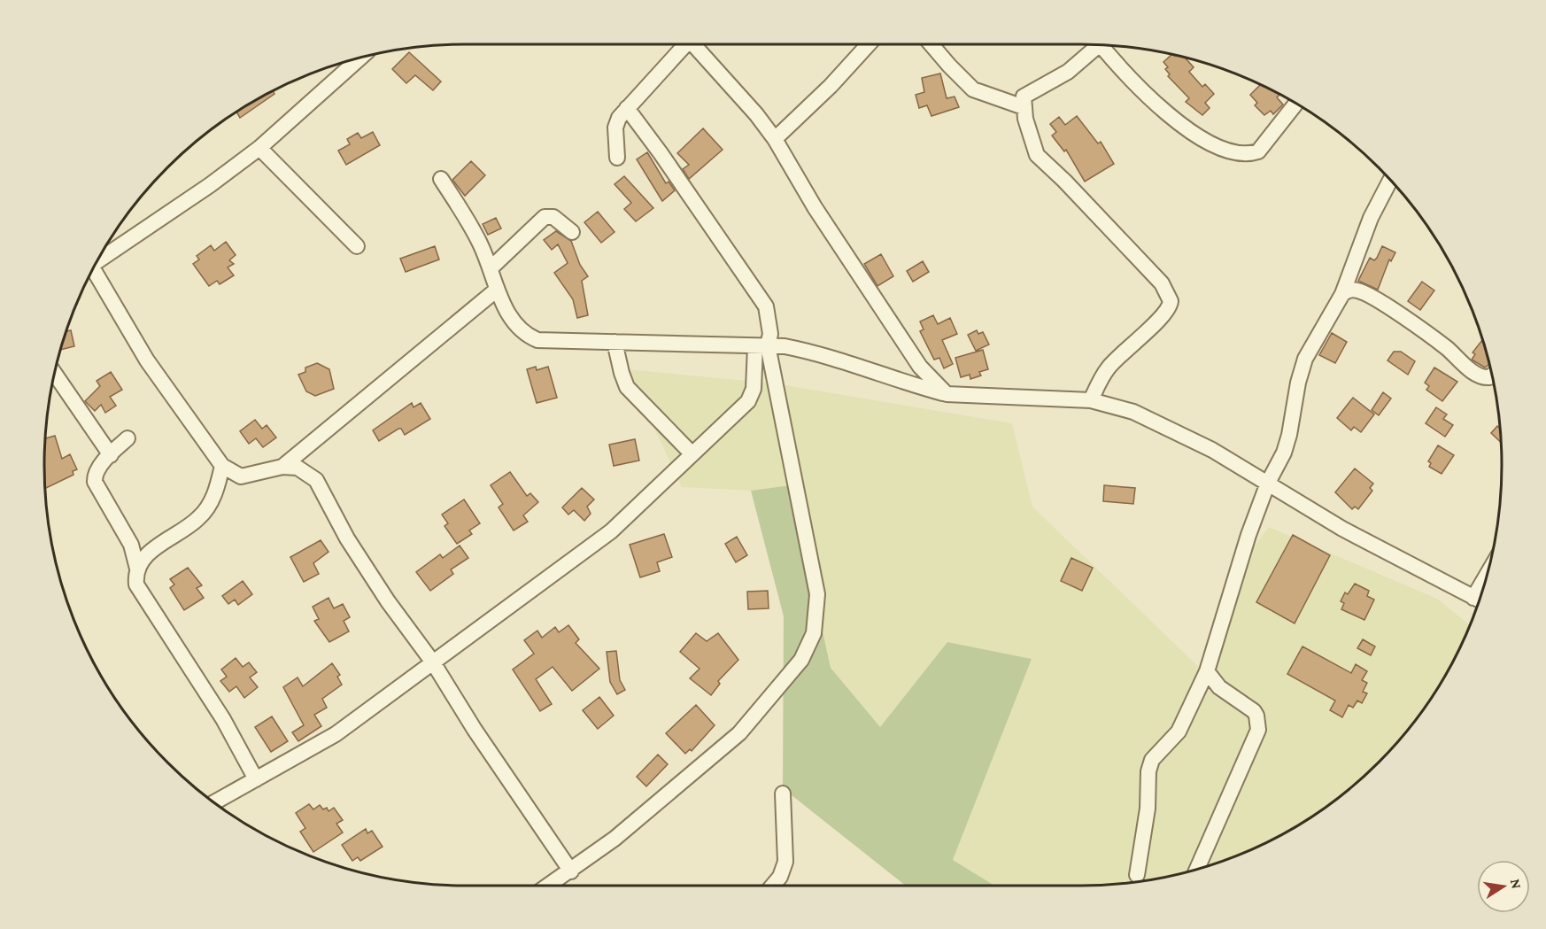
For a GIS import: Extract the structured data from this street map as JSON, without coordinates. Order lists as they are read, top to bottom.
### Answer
{
  "north": "right"
}
